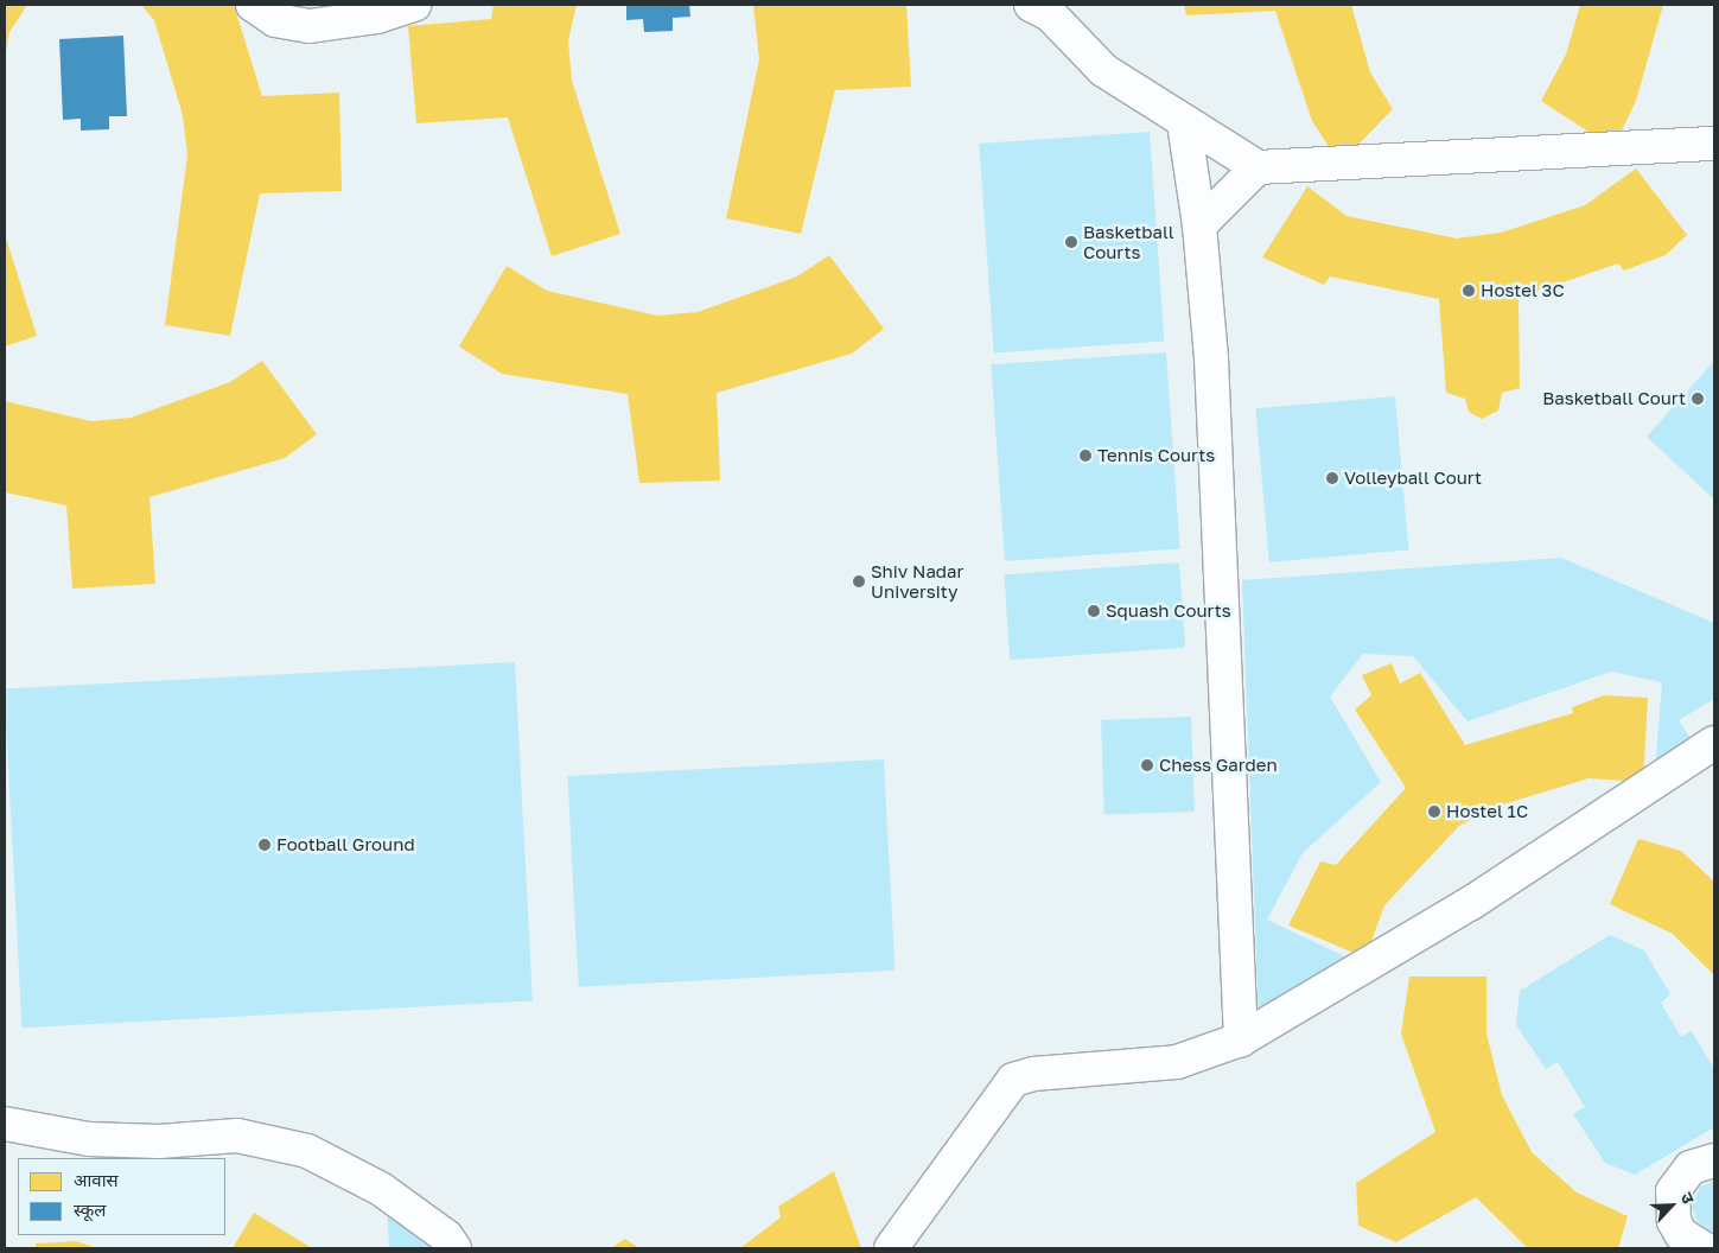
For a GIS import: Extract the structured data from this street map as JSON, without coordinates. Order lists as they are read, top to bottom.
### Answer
{
  "places": [
    "Basketball Courts",
    "Hostel 3C",
    "Basketball Court",
    "Tennis Courts",
    "Volleyball Court",
    "Shiv Nadar University",
    "Squash Courts",
    "Chess Garden",
    "Hostel 1C",
    "Football Ground"
  ],
  "legend": ["आवास", "स्कूल"],
  "north": "top right"
}
